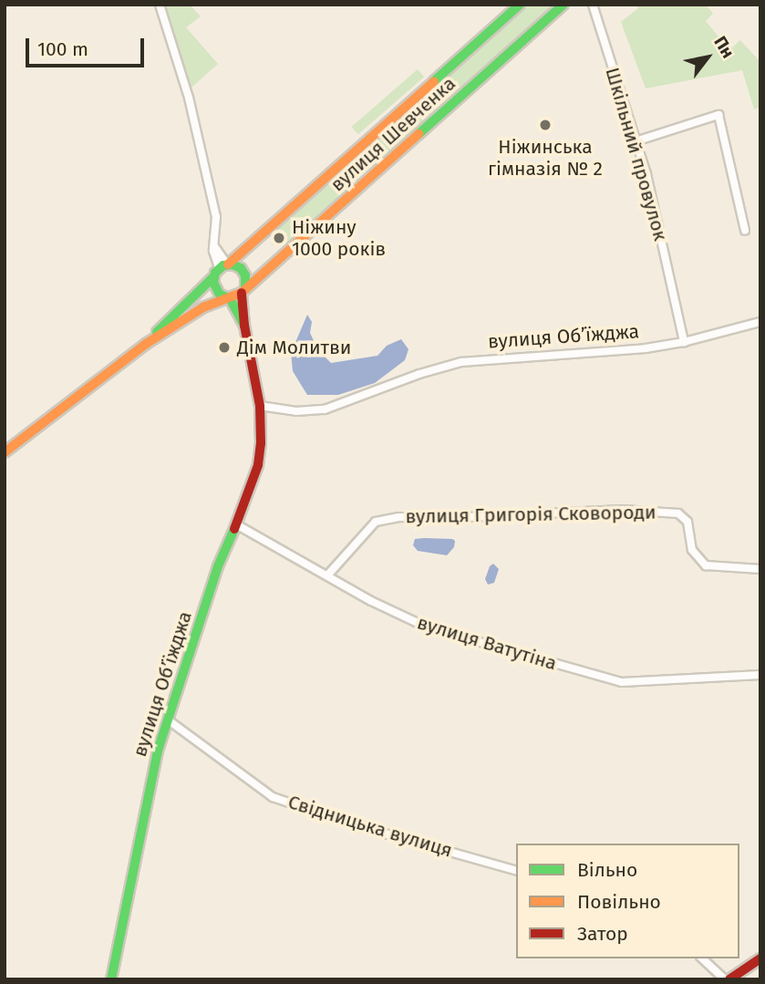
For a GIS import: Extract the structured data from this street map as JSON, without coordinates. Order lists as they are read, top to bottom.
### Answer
{
  "streets": {
    "main road": ["вулиця Шевченка", "вулиця Обʼїжджа"],
    "street": [
      "Шкільний провулок",
      "вулиця Григорія Сковороди",
      "вулиця Ватутіна",
      "Свідницька вулиця"
    ]
  },
  "crossings": [
    ["вулиця Шевченка", "вулиця Обʼїжджа"],
    ["Шкільний провулок", "вулиця Обʼїжджа"],
    ["вулиця Обʼїжджа", "вулиця Ватутіна"],
    ["вулиця Обʼїжджа", "Свідницька вулиця"],
    ["вулиця Григорія Сковороди", "вулиця Ватутіна"]
  ],
  "places": ["Ніжинська гімназія № 2", "Ніжину 1000 років", "Дім Молитви"],
  "legend": ["Вільно", "Повільно", "Затор"],
  "scale_bar": "100 m",
  "north": "top right"
}
